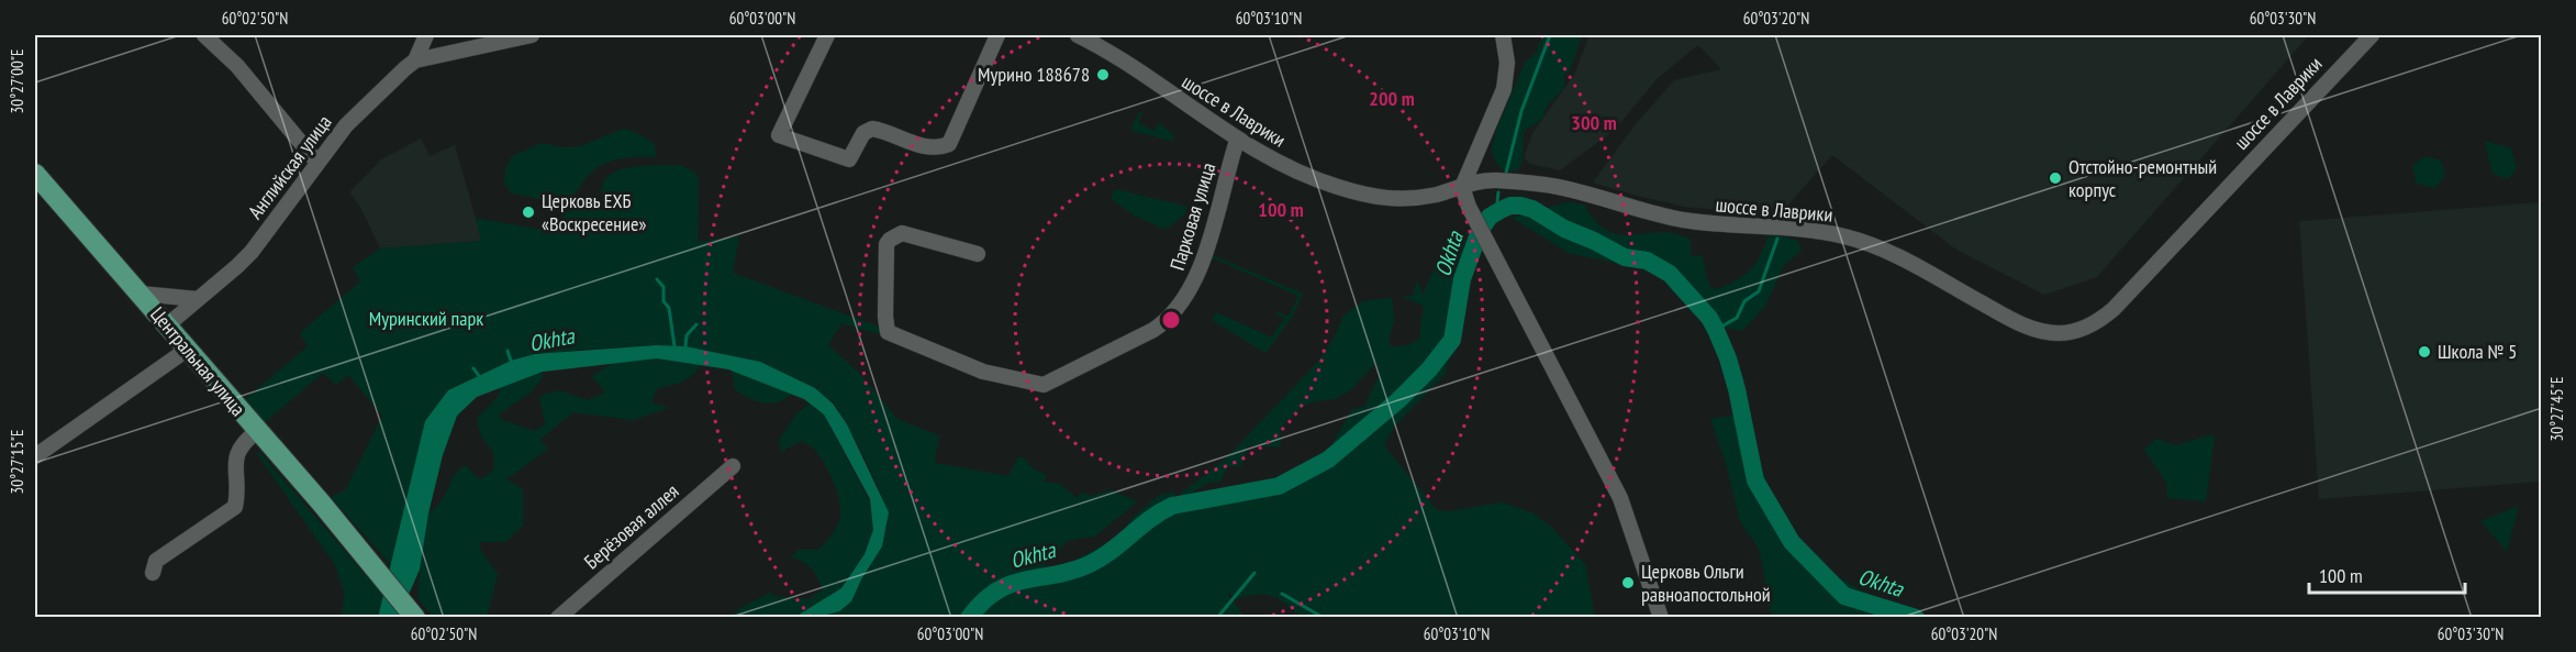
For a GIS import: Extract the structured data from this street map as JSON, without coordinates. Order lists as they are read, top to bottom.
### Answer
{
  "streets": {
    "main road": ["Центральная улица"],
    "street": [
      "шоссе в Лаврики",
      "Английская улица",
      "Парковая улица",
      "Берёзовая аллея"
    ]
  },
  "crossings": [
    ["шоссе в Лаврики", "Парковая улица"],
    ["Английская улица", "Центральная улица"]
  ],
  "water": ["Okhta"],
  "parks": ["Муринский парк"],
  "places": [
    "Мурино 188678",
    "Отстойно-ремонтный корпус",
    "Церковь ЕХБ «Воскресение»",
    "Школа № 5",
    "Церковь Ольги равноапостольной"
  ],
  "scale_bar": "100 m",
  "coordinates": [
    "60°02'50\"N",
    "60°03'00\"N",
    "60°03'10\"N",
    "60°03'20\"N",
    "60°03'30\"N",
    "30°27'00\"E",
    "30°27'45\"E",
    "30°27'15\"E"
  ],
  "rings": ["200 m", "300 m", "100 m"]
}
